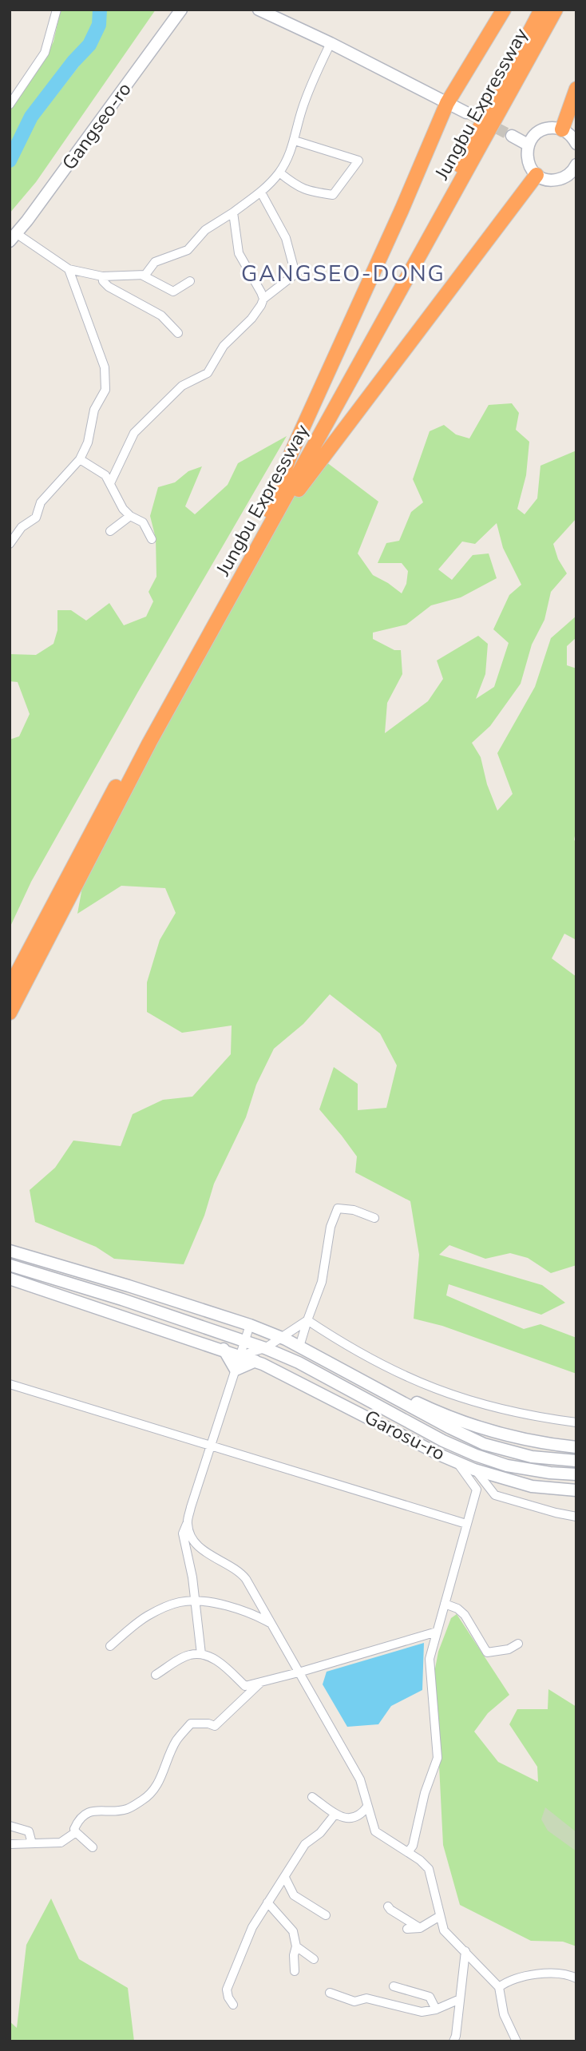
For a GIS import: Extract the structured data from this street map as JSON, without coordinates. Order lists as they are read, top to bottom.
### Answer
{
  "streets": {
    "highway": ["Jungbu Expressway"],
    "main road": ["Gangseo-ro", "Garosu-ro"]
  },
  "districts": ["GANGSEO-DONG"]
}
